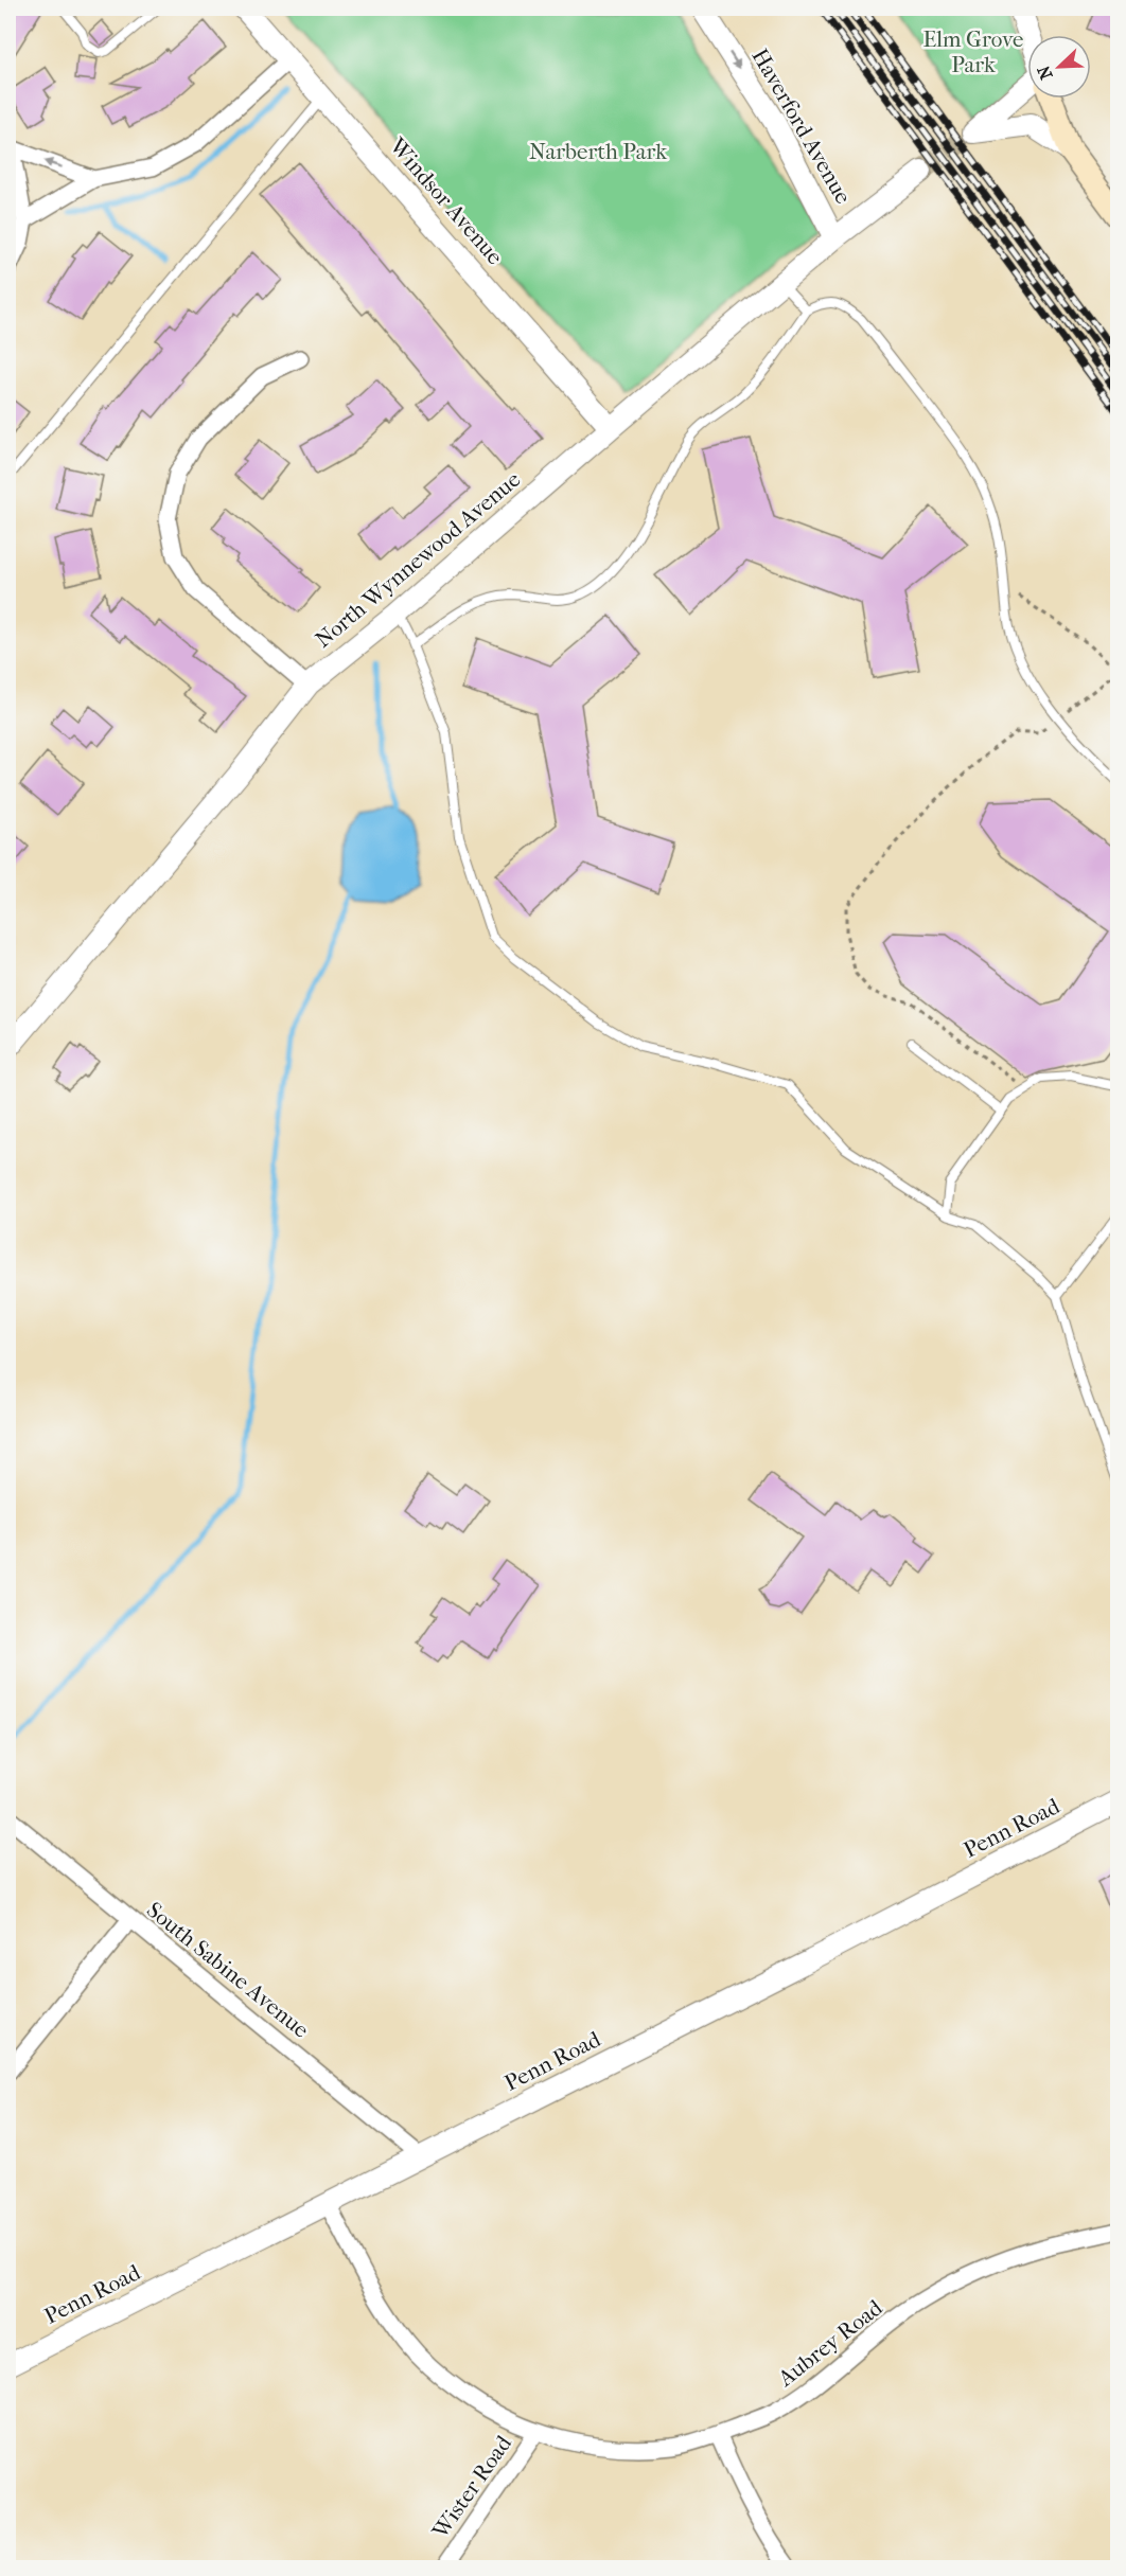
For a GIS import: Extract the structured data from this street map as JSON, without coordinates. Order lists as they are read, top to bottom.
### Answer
{
  "streets": {
    "street": [
      "Haverford Avenue",
      "Windsor Avenue",
      "North Wynnewood Avenue",
      "Penn Road",
      "South Sabine Avenue",
      "Aubrey Road",
      "Wister Road"
    ]
  },
  "crossings": [
    ["Haverford Avenue", "North Wynnewood Avenue"],
    ["Windsor Avenue", "North Wynnewood Avenue"],
    ["Penn Road", "South Sabine Avenue"],
    ["Penn Road", "Aubrey Road"],
    ["Aubrey Road", "Wister Road"]
  ],
  "one_way": ["Haverford Avenue"],
  "parks": ["Elm Grove Park", "Narberth Park"],
  "north": "bottom left"
}
